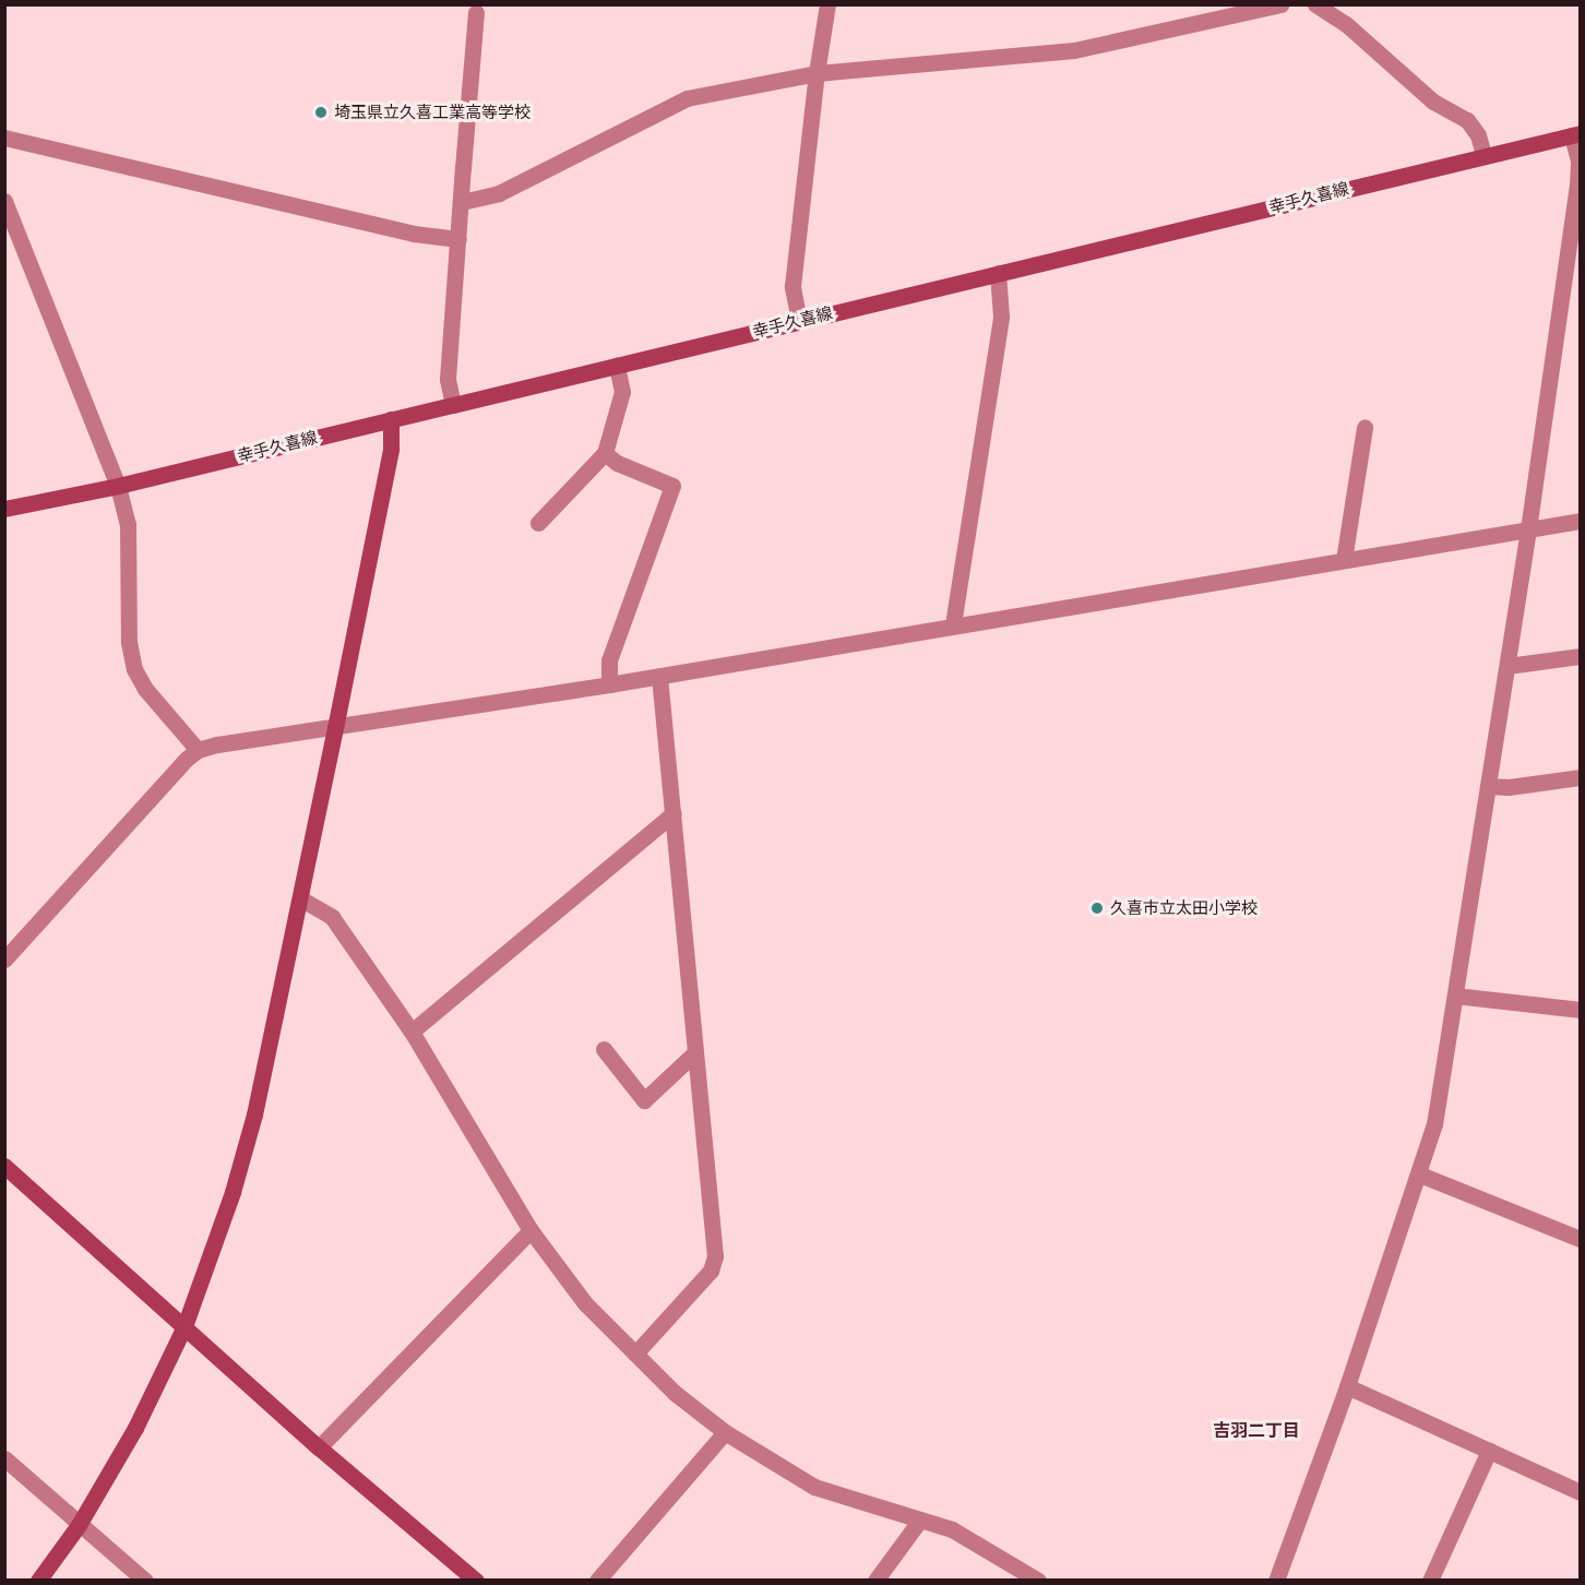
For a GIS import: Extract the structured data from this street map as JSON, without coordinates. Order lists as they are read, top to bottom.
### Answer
{
  "streets": {
    "street": ["幸手久喜線"]
  },
  "districts": ["吉羽二丁目"],
  "places": ["埼玉県立久喜工業高等学校", "久喜市立太田小学校"]
}
